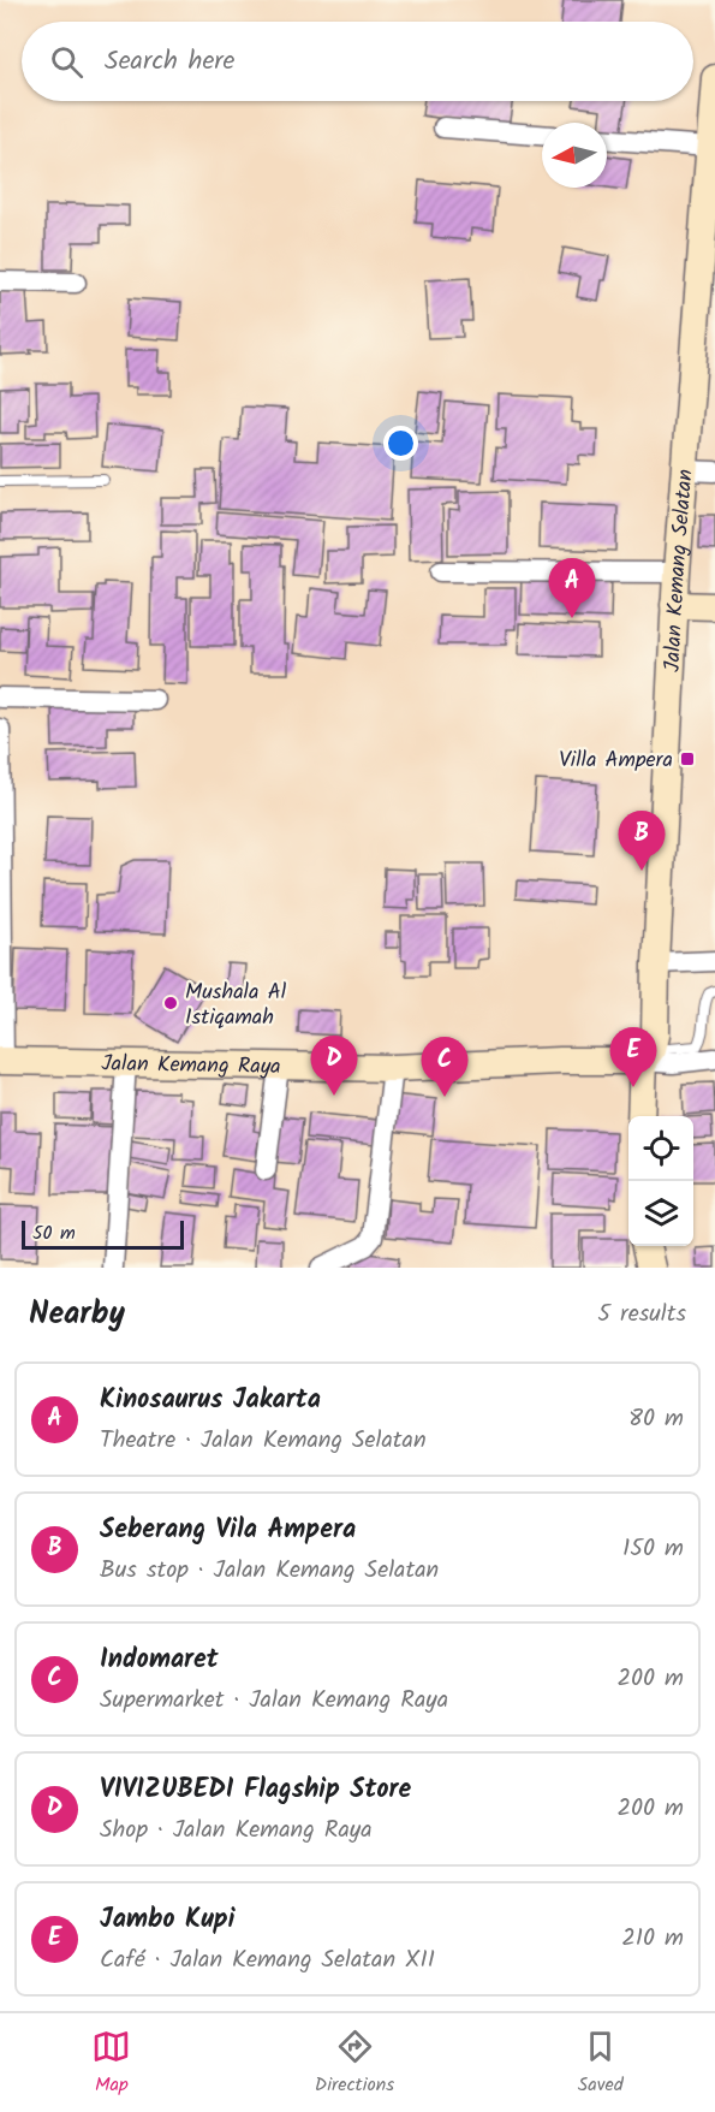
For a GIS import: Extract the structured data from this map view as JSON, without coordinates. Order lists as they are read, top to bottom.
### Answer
{
  "streets": {
    "street": ["Jalan Kemang Selatan", "Jalan Kemang Raya"]
  },
  "crossings": [
    ["Jalan Kemang Selatan", "Jalan Kemang Raya"]
  ],
  "places": {
    "transit": ["Villa Ampera"],
    "other": ["Mushala Al Istiqamah"]
  },
  "scale_bar": "50 m",
  "north": "left",
  "page": {
    "search": "Search here",
    "pins": [
      "A",
      "B",
      "E",
      "D",
      "C"
    ],
    "scale": "50 m",
    "heading": ["Nearby", "5 results"],
    "list": [
      {
        "mark": "A",
        "name": "Kinosaurus Jakarta",
        "note": "Theatre · Jalan Kemang Selatan",
        "value": "80 m"
      },
      {
        "mark": "B",
        "name": "Seberang Vila Ampera",
        "note": "Bus stop · Jalan Kemang Selatan",
        "value": "150 m"
      },
      {
        "mark": "C",
        "name": "Indomaret",
        "note": "Supermarket · Jalan Kemang Raya",
        "value": "200 m"
      },
      {
        "mark": "D",
        "name": "VIVIZUBEDI Flagship Store",
        "note": "Shop · Jalan Kemang Raya",
        "value": "200 m"
      },
      {
        "mark": "E",
        "name": "Jambo Kupi",
        "note": "Café · Jalan Kemang Selatan XII",
        "value": "210 m"
      }
    ],
    "nav": ["Map", "Directions", "Saved"]
  }
}
